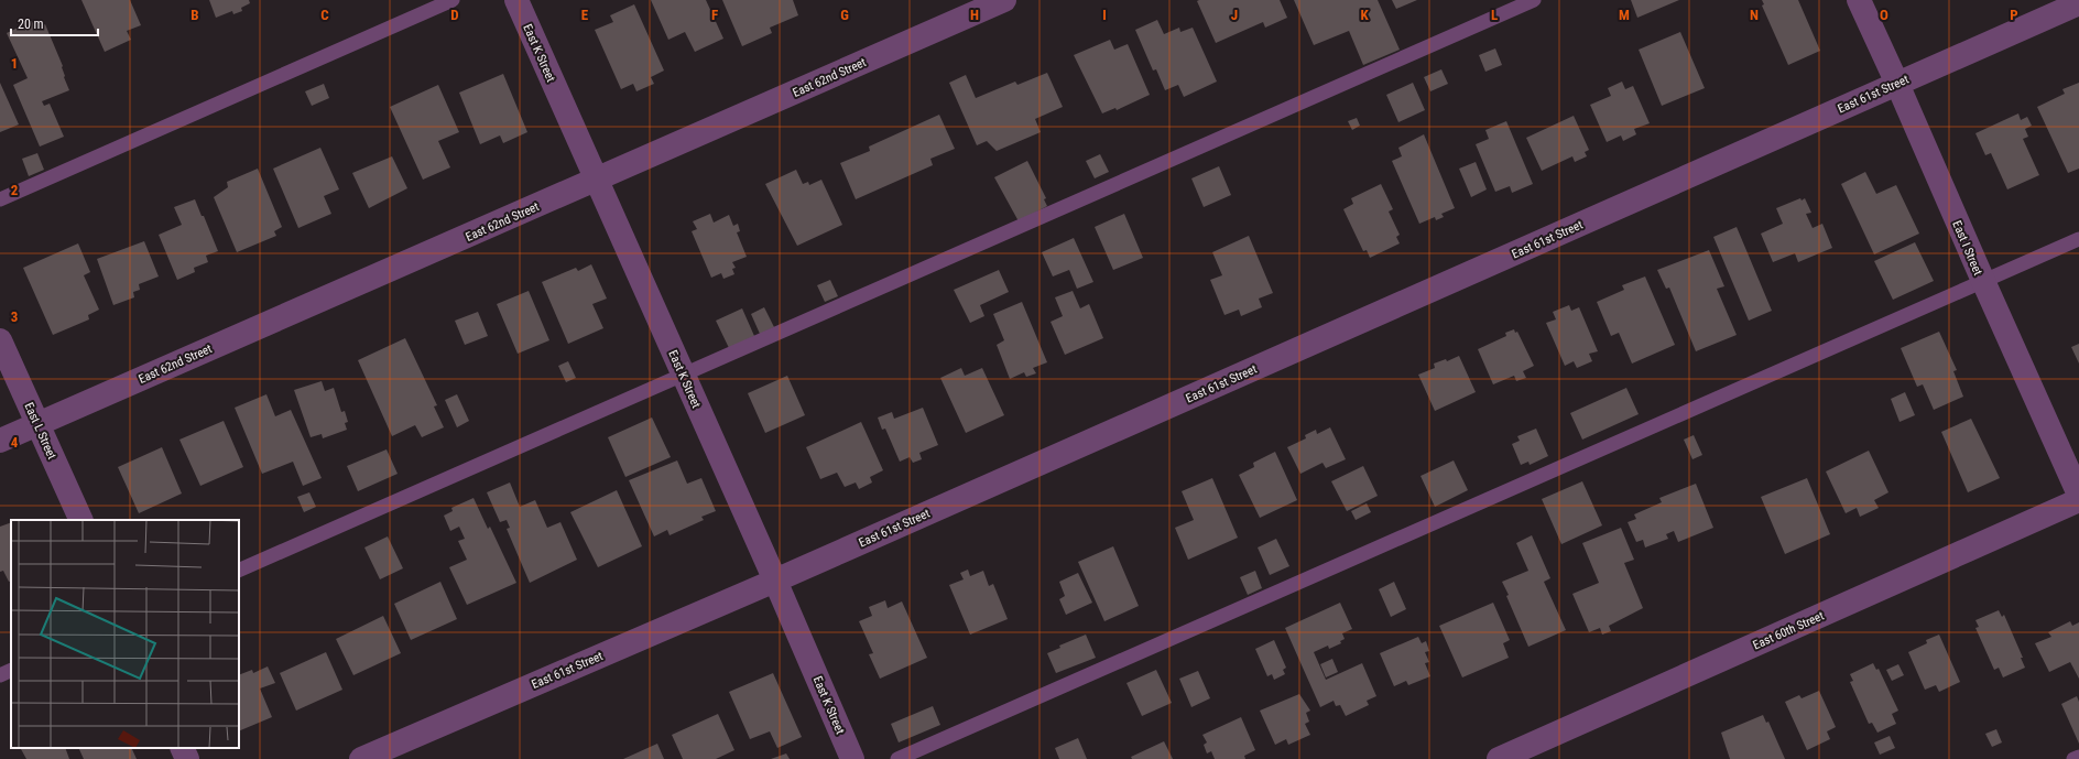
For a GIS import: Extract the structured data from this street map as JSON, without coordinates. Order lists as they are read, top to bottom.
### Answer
{
  "streets": {
    "street": [
      "East K Street",
      "East 62nd Street",
      "East 61st Street",
      "East I Street",
      "East L Street",
      "East 60th Street"
    ]
  },
  "crossings": [
    ["East K Street", "East 62nd Street"],
    ["East K Street", "East 61st Street"],
    ["East 62nd Street", "East L Street"],
    ["East 61st Street", "East I Street"]
  ],
  "scale_bar": "20 m",
  "grid": {
    "columns": [
      "B",
      "C",
      "D",
      "E",
      "F",
      "G",
      "H",
      "I",
      "J",
      "K",
      "L",
      "M",
      "N",
      "O",
      "P"
    ],
    "rows": [
      "1",
      "2",
      "3",
      "4"
    ]
  }
}
